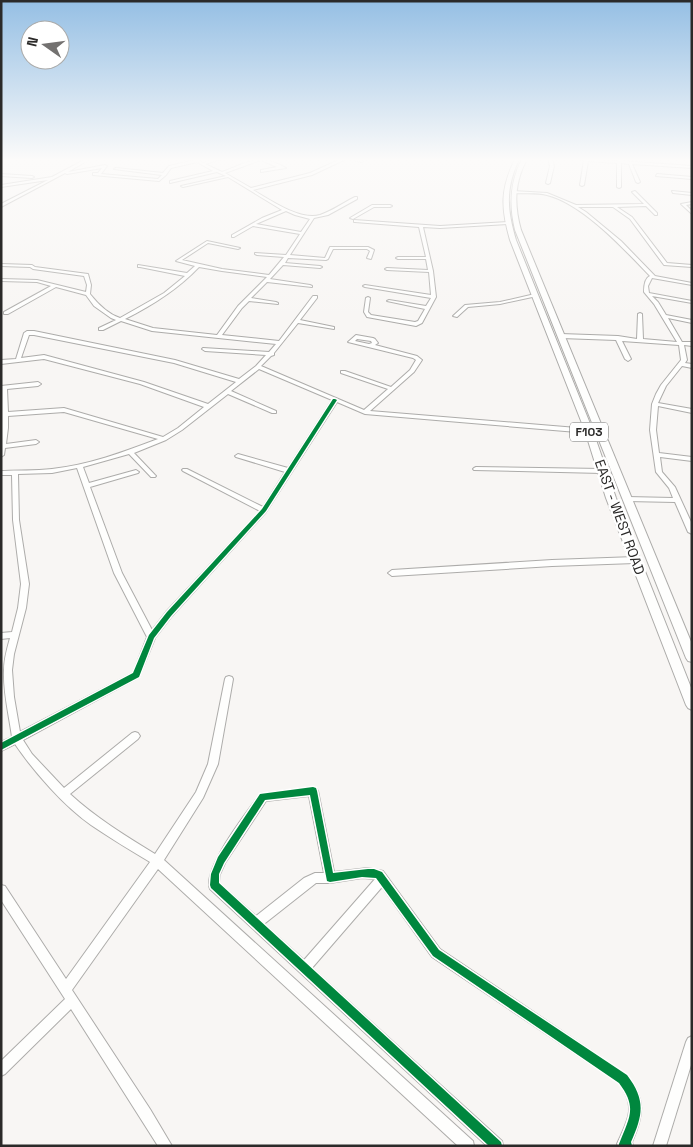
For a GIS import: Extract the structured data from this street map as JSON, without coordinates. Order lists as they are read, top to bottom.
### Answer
{
  "streets": {
    "main road": ["F103", "EAST - WEST ROAD"]
  },
  "north": "left"
}
